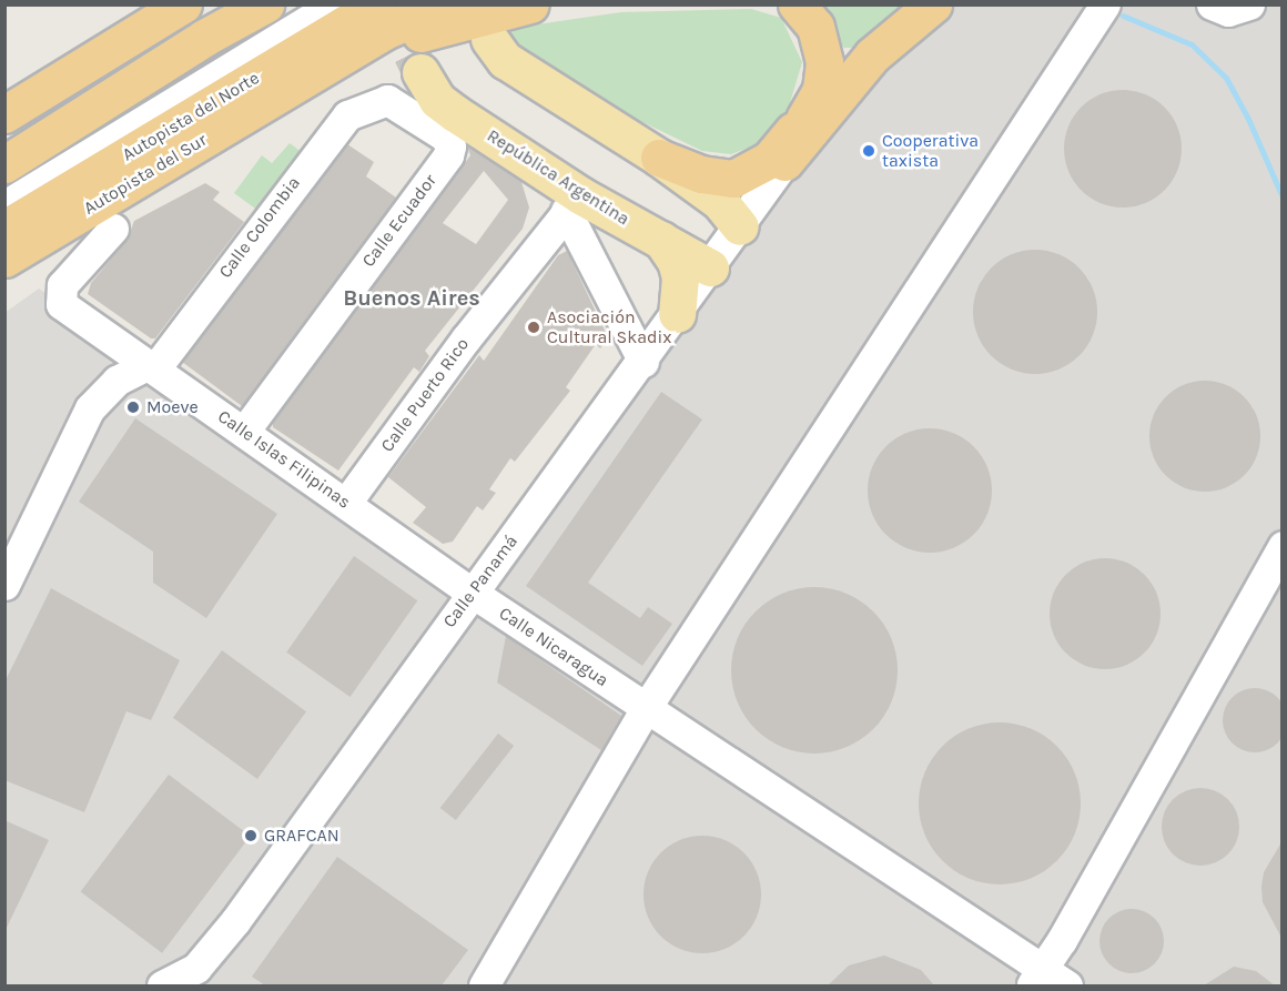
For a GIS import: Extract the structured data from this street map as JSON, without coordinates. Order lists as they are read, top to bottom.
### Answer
{
  "streets": {
    "highway": ["Autopista del Norte", "Autopista del Sur"],
    "main road": ["República Argentina"],
    "street": [
      "Calle Ecuador",
      "Calle Colombia",
      "Calle Puerto Rico",
      "Calle Islas Filipinas",
      "Calle Panamá",
      "Calle Nicaragua"
    ]
  },
  "crossings": [
    ["República Argentina", "Calle Puerto Rico"],
    ["República Argentina", "Calle Panamá"],
    ["Calle Ecuador", "Calle Colombia"],
    ["Calle Ecuador", "Calle Islas Filipinas"],
    ["Calle Colombia", "Calle Islas Filipinas"],
    ["Calle Puerto Rico", "Calle Islas Filipinas"],
    ["Calle Islas Filipinas", "Calle Panamá"],
    ["Calle Islas Filipinas", "Calle Nicaragua"],
    ["Calle Panamá", "Calle Nicaragua"]
  ],
  "districts": ["Buenos Aires"],
  "places": [
    "Cooperativa taxista",
    "Asociación Cultural Skadix",
    "Moeve",
    "GRAFCAN"
  ]
}
